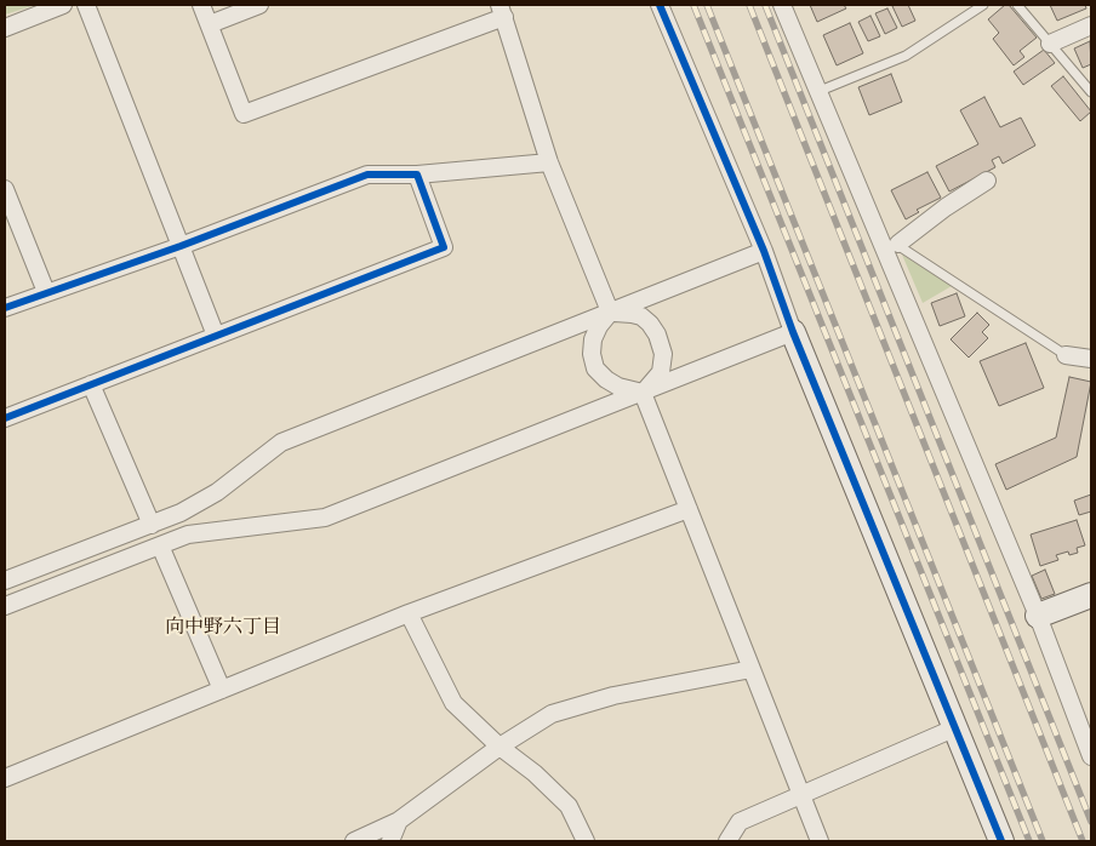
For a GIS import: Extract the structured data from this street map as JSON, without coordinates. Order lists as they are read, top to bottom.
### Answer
{
  "districts": ["向中野六丁目"]
}
